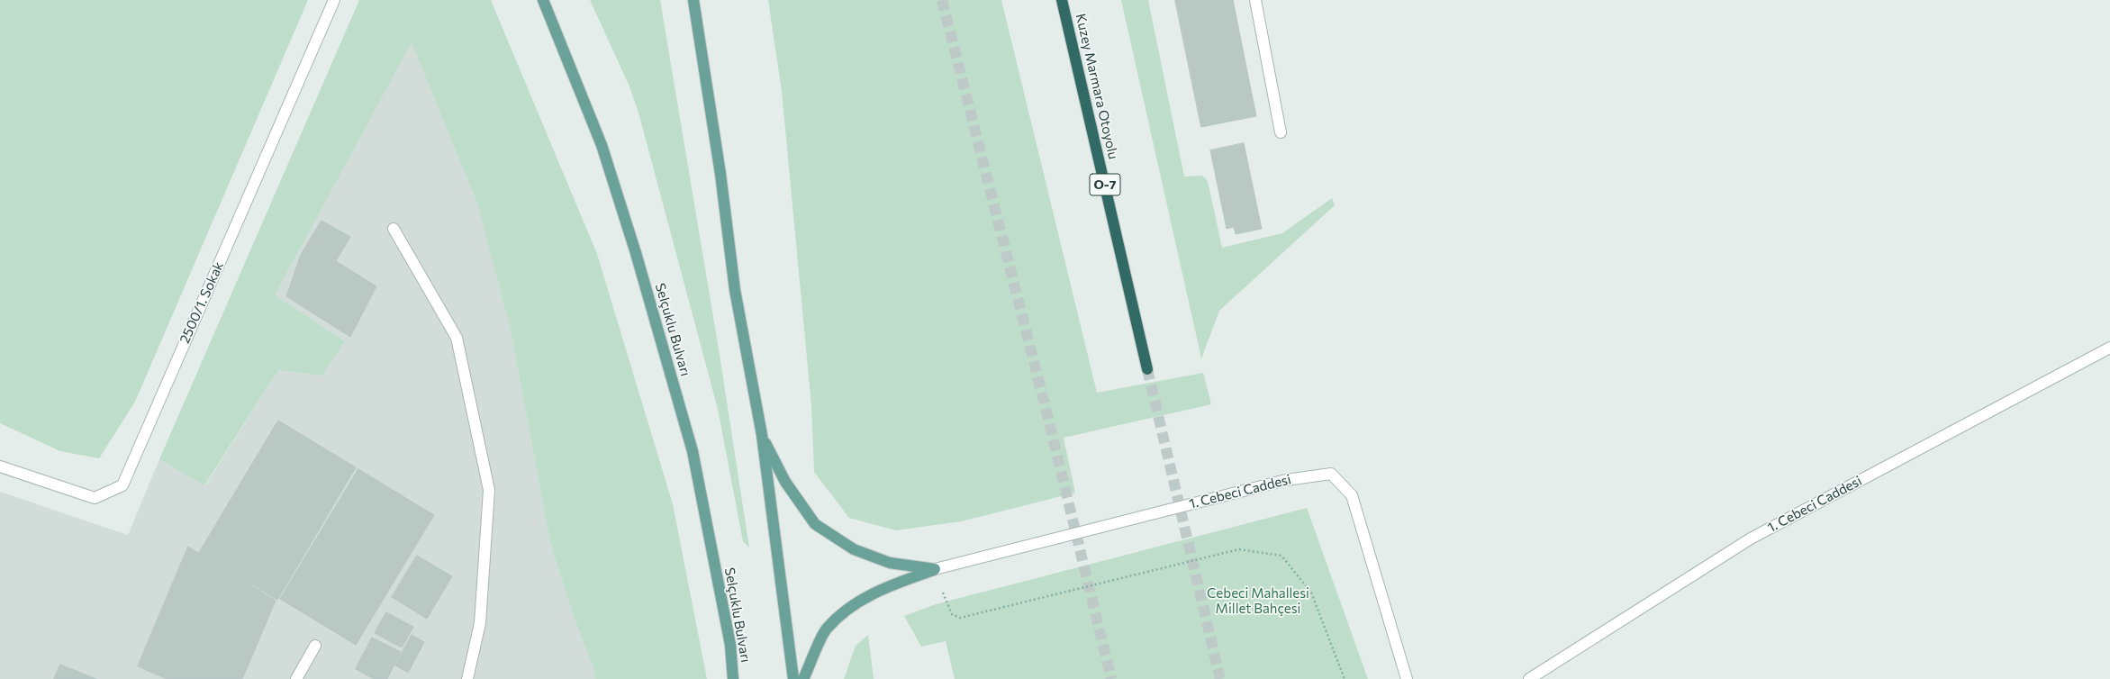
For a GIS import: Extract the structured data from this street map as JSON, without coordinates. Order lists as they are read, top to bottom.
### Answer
{
  "streets": {
    "highway": ["Kuzey Marmara Otoyolu", "O-7"],
    "main road": ["Selçuklu Bulvarı"],
    "street": ["2500/1. Sokak", "1. Cebeci Caddesi"]
  },
  "parks": ["Cebeci Mahallesi Millet Bahçesi"]
}
